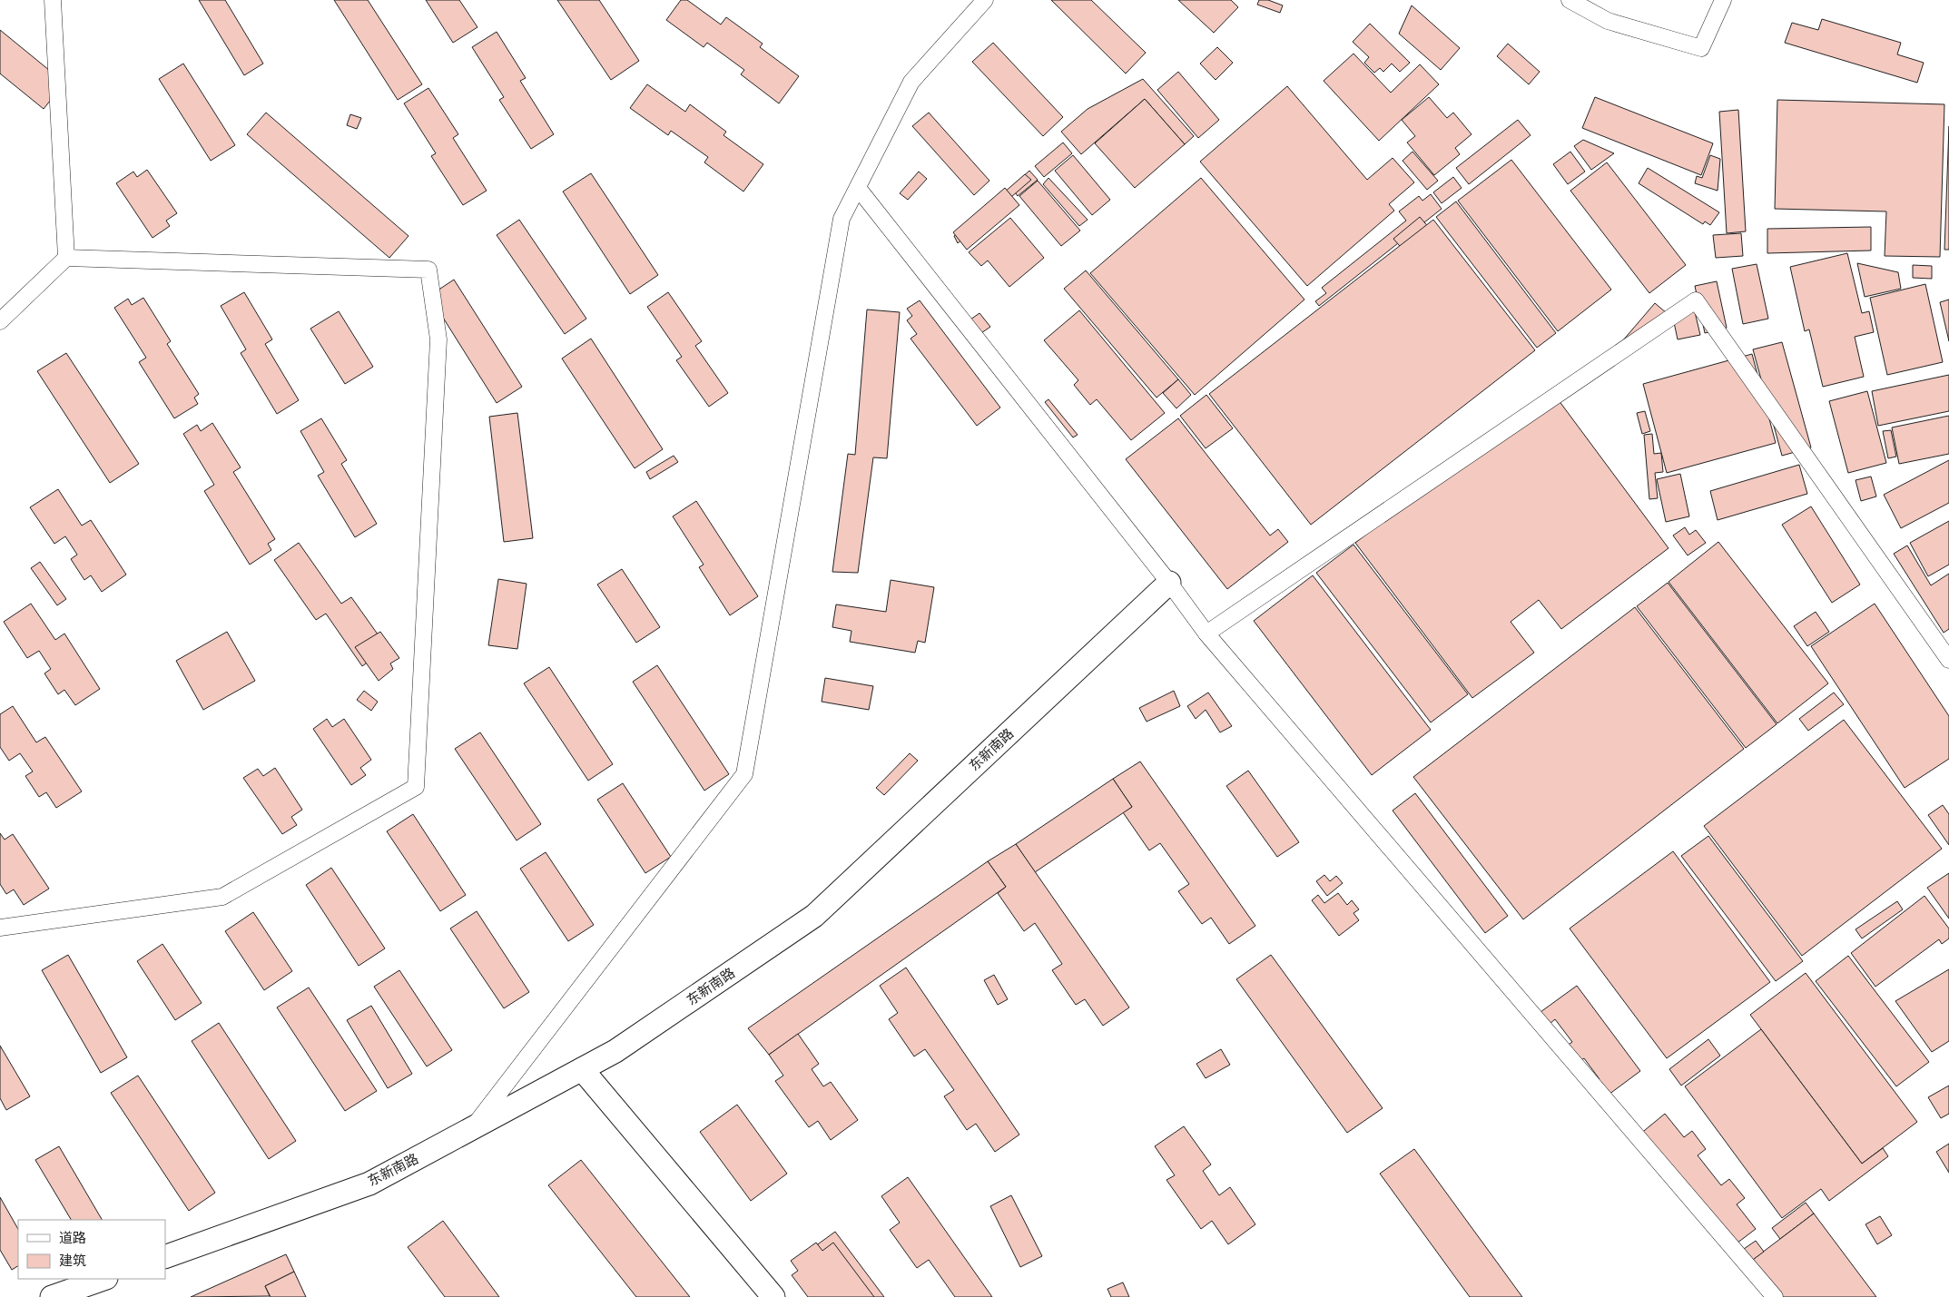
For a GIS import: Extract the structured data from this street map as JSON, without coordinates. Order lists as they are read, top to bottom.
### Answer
{
  "streets": {
    "main road": ["东新南路"]
  },
  "legend": ["道路", "建筑"]
}
